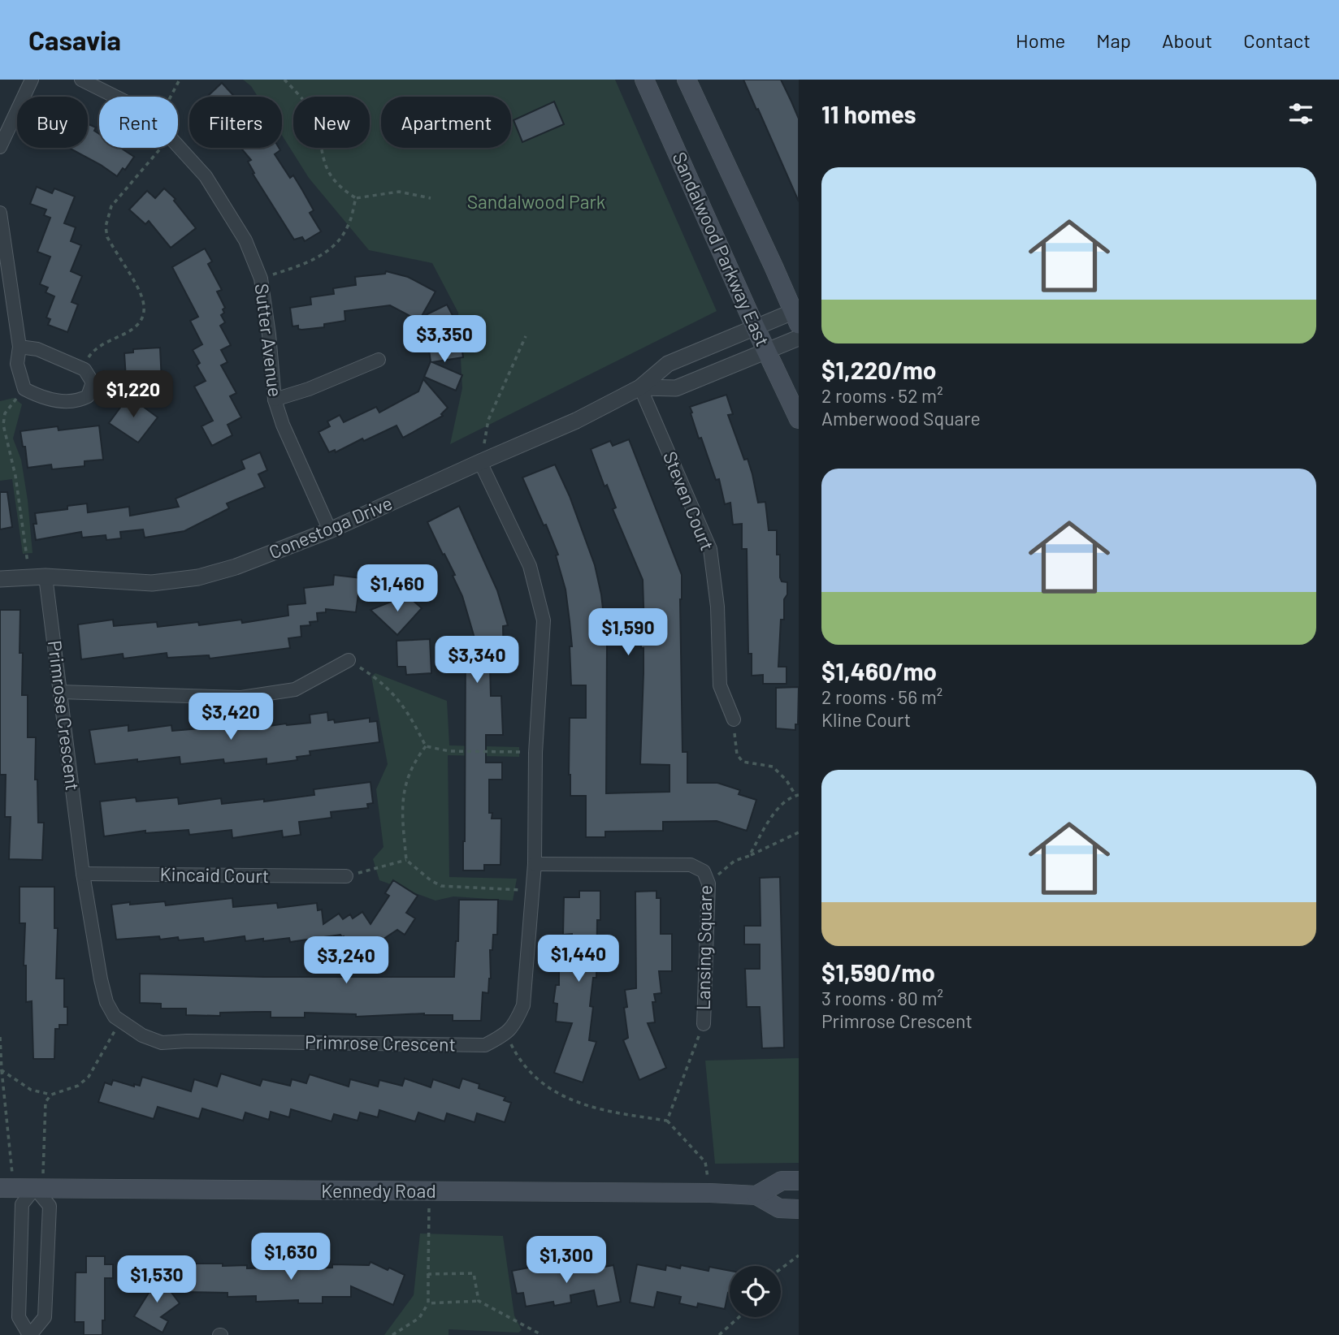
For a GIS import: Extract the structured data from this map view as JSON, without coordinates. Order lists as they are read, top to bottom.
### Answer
{
  "streets": {
    "main road": ["Sandalwood Parkway East", "Kennedy Road"],
    "street": [
      "Sutter Avenue",
      "Steven Court",
      "Conestoga Drive",
      "Primrose Crescent",
      "Kincaid Court",
      "Lansing Square"
    ]
  },
  "crossings": [
    ["Sandalwood Parkway East", "Conestoga Drive"],
    ["Sutter Avenue", "Conestoga Drive"],
    ["Steven Court", "Conestoga Drive"],
    ["Conestoga Drive", "Primrose Crescent"],
    ["Primrose Crescent", "Kincaid Court"]
  ],
  "parks": ["Sandalwood Park"],
  "page": {
    "header": "Casavia",
    "nav": [
      "Home",
      "Map",
      "About",
      "Contact"
    ],
    "heading": "11 homes",
    "chip": [
      "Buy",
      "Rent",
      "Filters",
      "New",
      "Apartment"
    ],
    "list": [
      {
        "name": "$1,220/mo",
        "note": "2 rooms · 52 m² · Amberwood Square"
      },
      {
        "name": "$1,460/mo",
        "note": "2 rooms · 56 m² · Kline Court"
      },
      {
        "name": "$1,590/mo",
        "note": "3 rooms · 80 m² · Primrose Crescent"
      }
    ],
    "price": [
      "$3,350",
      "$1,220",
      "$1,460",
      "$1,590",
      "$3,340",
      "$3,420",
      "$1,440",
      "$3,240",
      "$1,630",
      "$1,300",
      "$1,530"
    ]
  }
}
